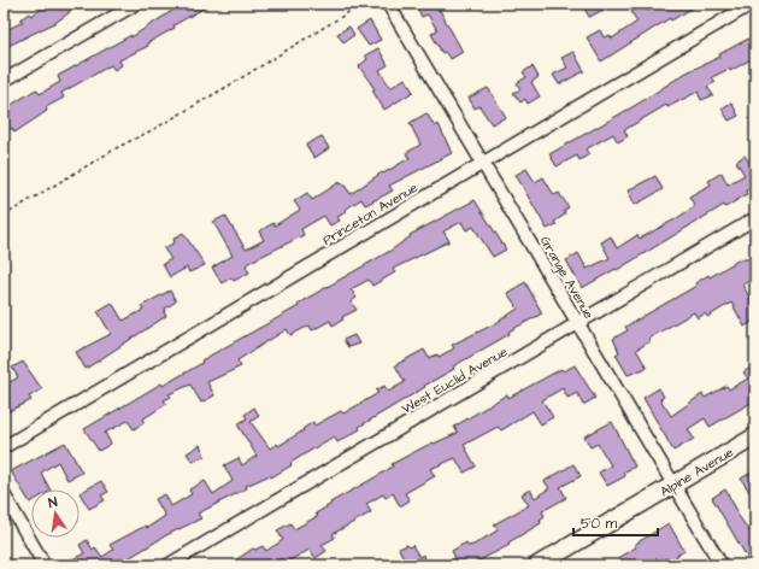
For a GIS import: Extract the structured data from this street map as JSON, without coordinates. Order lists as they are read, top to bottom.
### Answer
{
  "streets": {
    "street": [
      "Princeton Avenue",
      "Grange Avenue",
      "West Euclid Avenue",
      "Alpine Avenue"
    ]
  },
  "crossings": [
    ["Princeton Avenue", "Grange Avenue"],
    ["Grange Avenue", "West Euclid Avenue"],
    ["Grange Avenue", "Alpine Avenue"]
  ],
  "scale_bar": "50 m",
  "north": "top"
}
